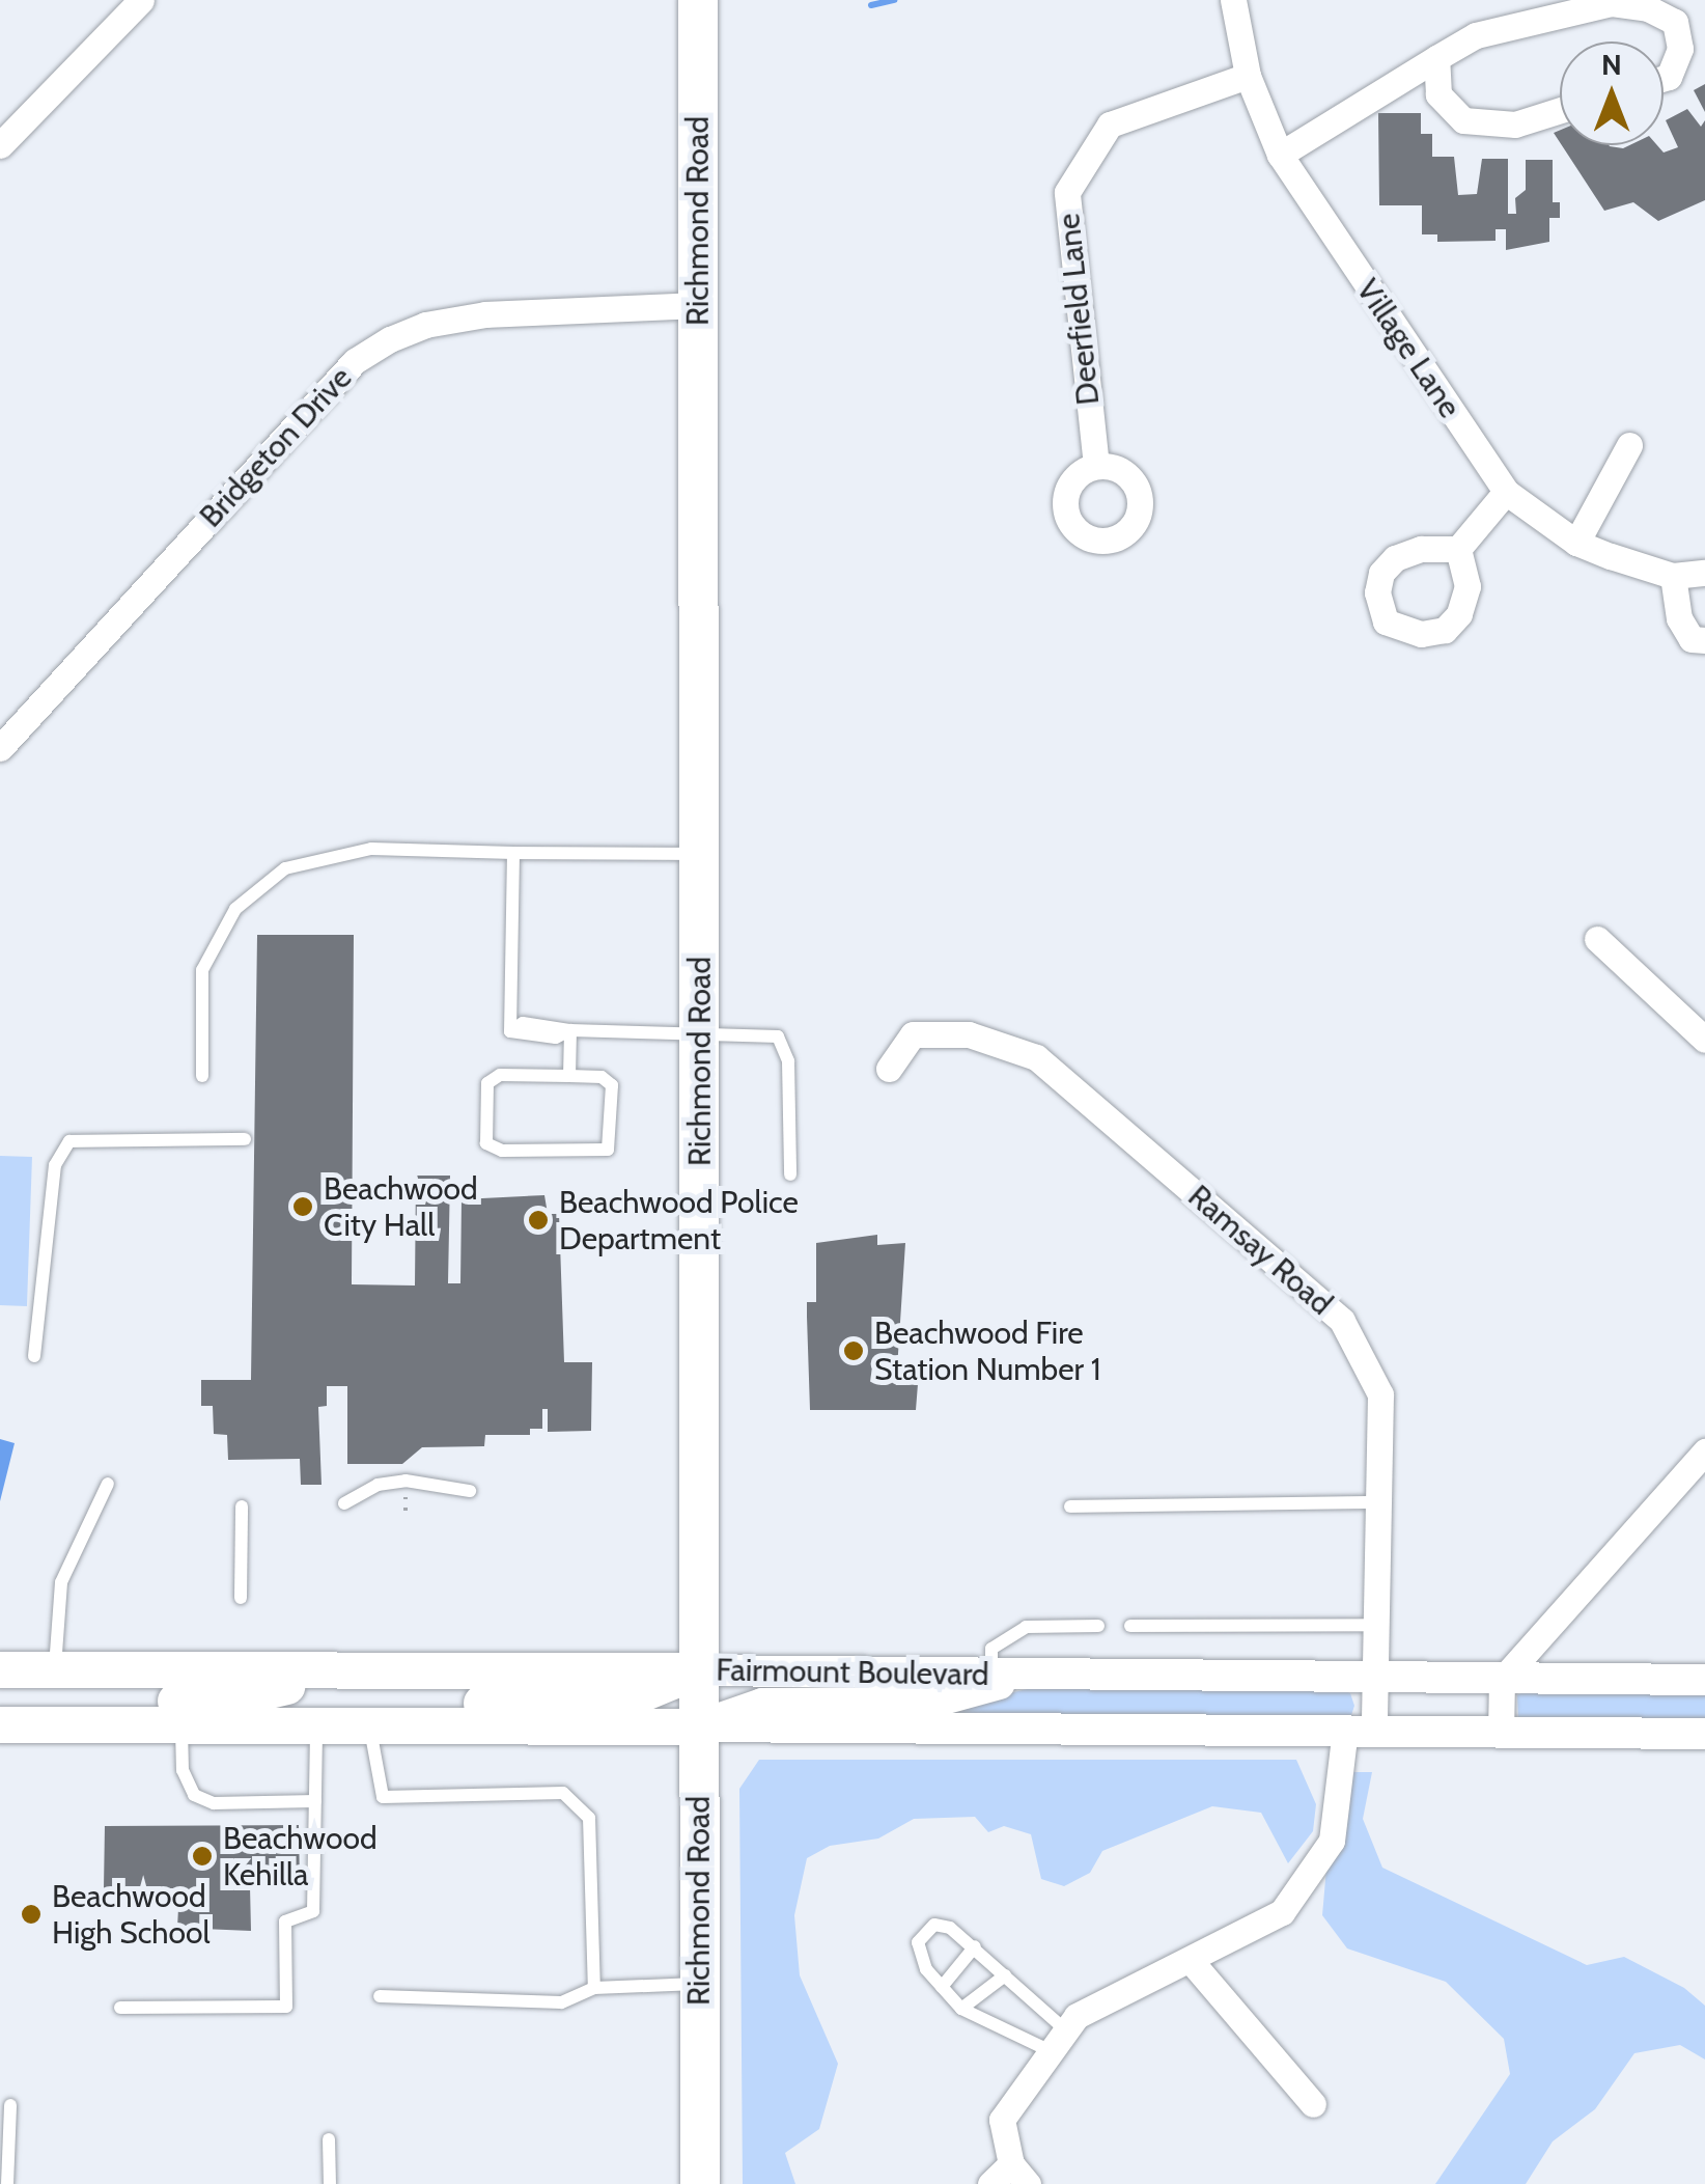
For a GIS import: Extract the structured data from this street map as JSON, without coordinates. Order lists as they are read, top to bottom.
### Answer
{
  "streets": {
    "main road": ["Richmond Road", "Fairmount Boulevard"],
    "street": [
      "Deerfield Lane",
      "Village Lane",
      "Bridgeton Drive",
      "Ramsay Road"
    ]
  },
  "crossings": [
    ["Richmond Road", "Bridgeton Drive"],
    ["Richmond Road", "Fairmount Boulevard"],
    ["Deerfield Lane", "Village Lane"],
    ["Ramsay Road", "Fairmount Boulevard"]
  ],
  "places": [
    "Beachwood City Hall",
    "Beachwood Police Department",
    "Beachwood Fire Station Number 1",
    "Beachwood Kehilla",
    "Beachwood High School"
  ],
  "north": "top"
}
